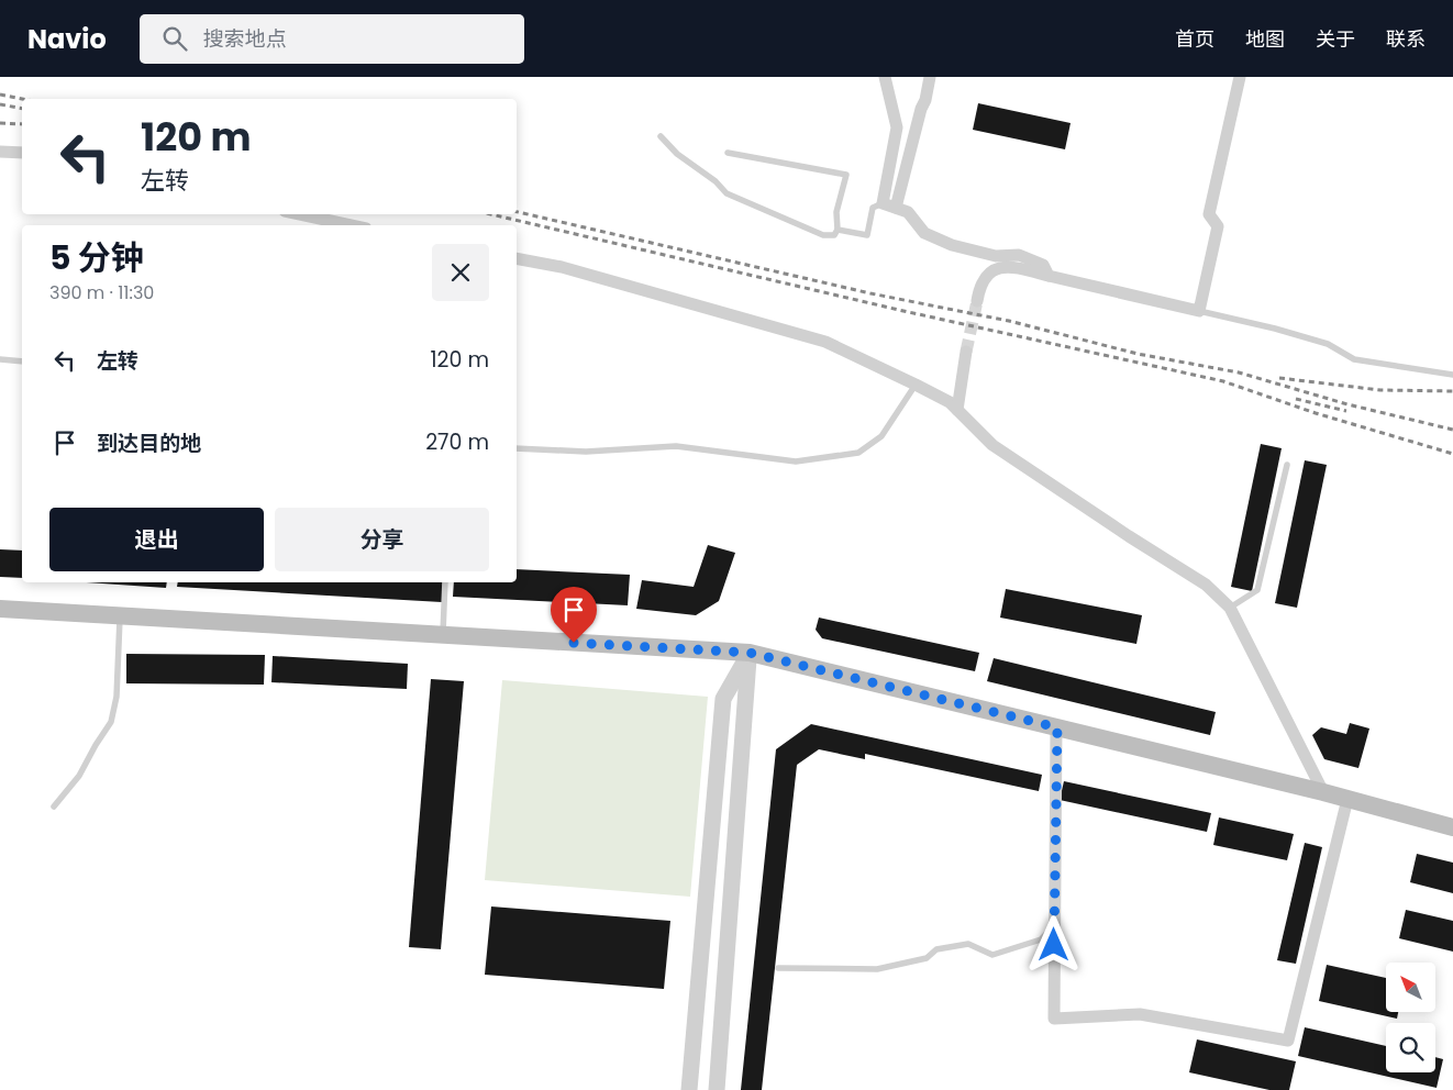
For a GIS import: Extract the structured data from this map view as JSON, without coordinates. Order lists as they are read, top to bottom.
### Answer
{
  "north": "top left",
  "page": {
    "header": "Navio",
    "search": "搜索地点",
    "nav": [
      "首页",
      "地图",
      "关于",
      "联系"
    ],
    "turn": ["120 m", "左转"],
    "heading": ["5 分钟", "390 m · 11:30"],
    "list": [
      {
        "name": "左转",
        "value": "120 m"
      },
      {
        "name": "到达目的地",
        "value": "270 m"
      }
    ],
    "buttons": ["退出", "分享"]
  }
}
